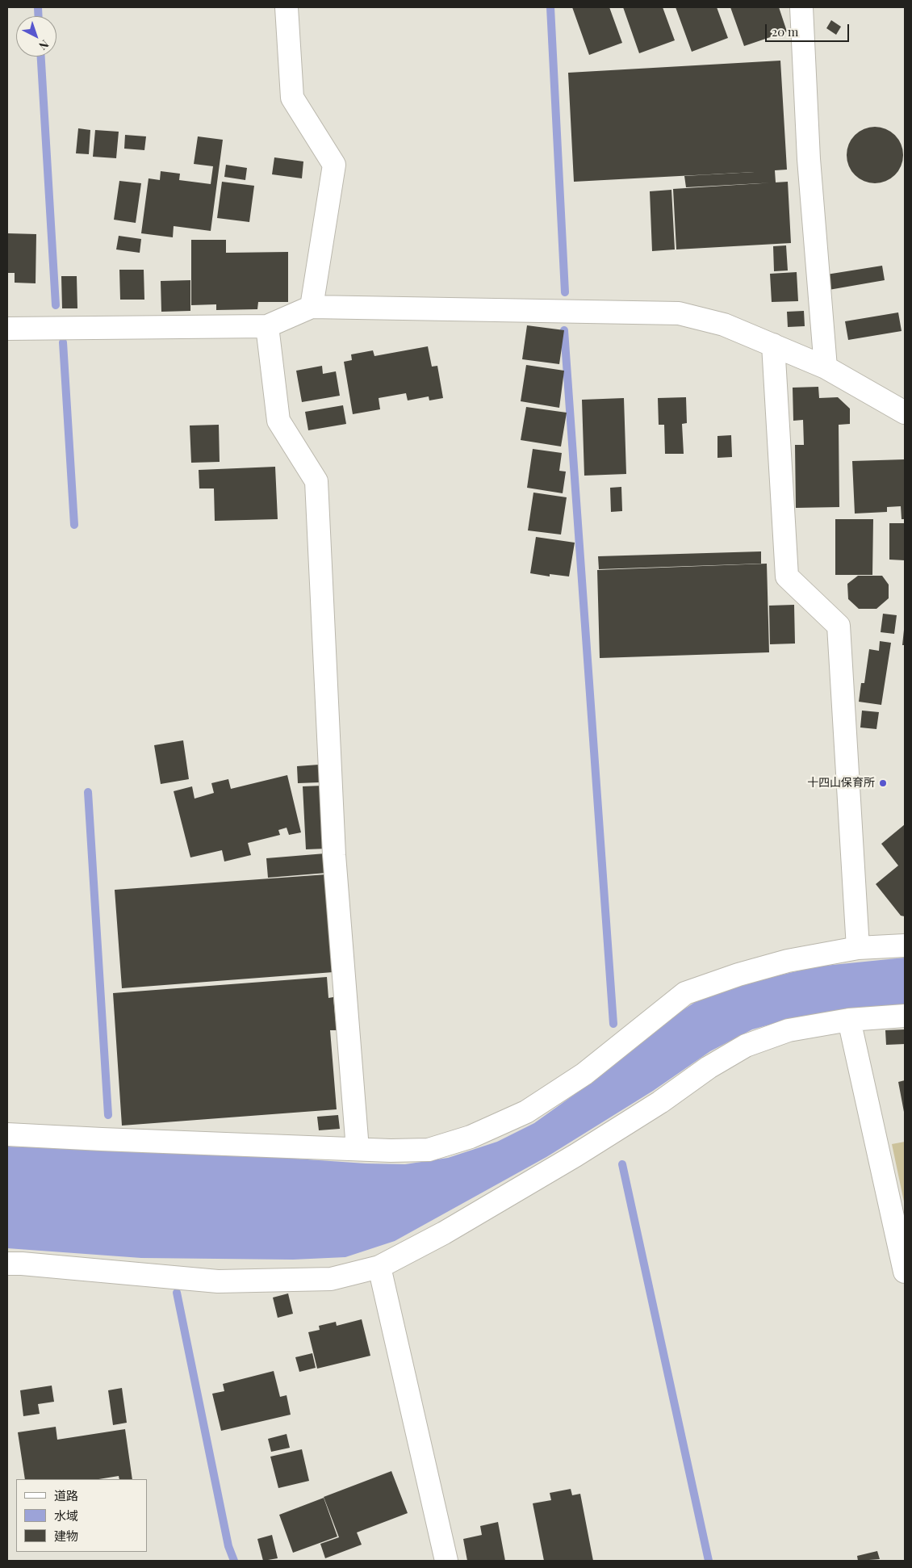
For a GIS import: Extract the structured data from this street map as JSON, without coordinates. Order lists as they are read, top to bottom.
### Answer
{
  "places": ["十四山保育所"],
  "legend": ["道路", "水域", "建物"],
  "scale_bar": "20 m",
  "north": "bottom right"
}
